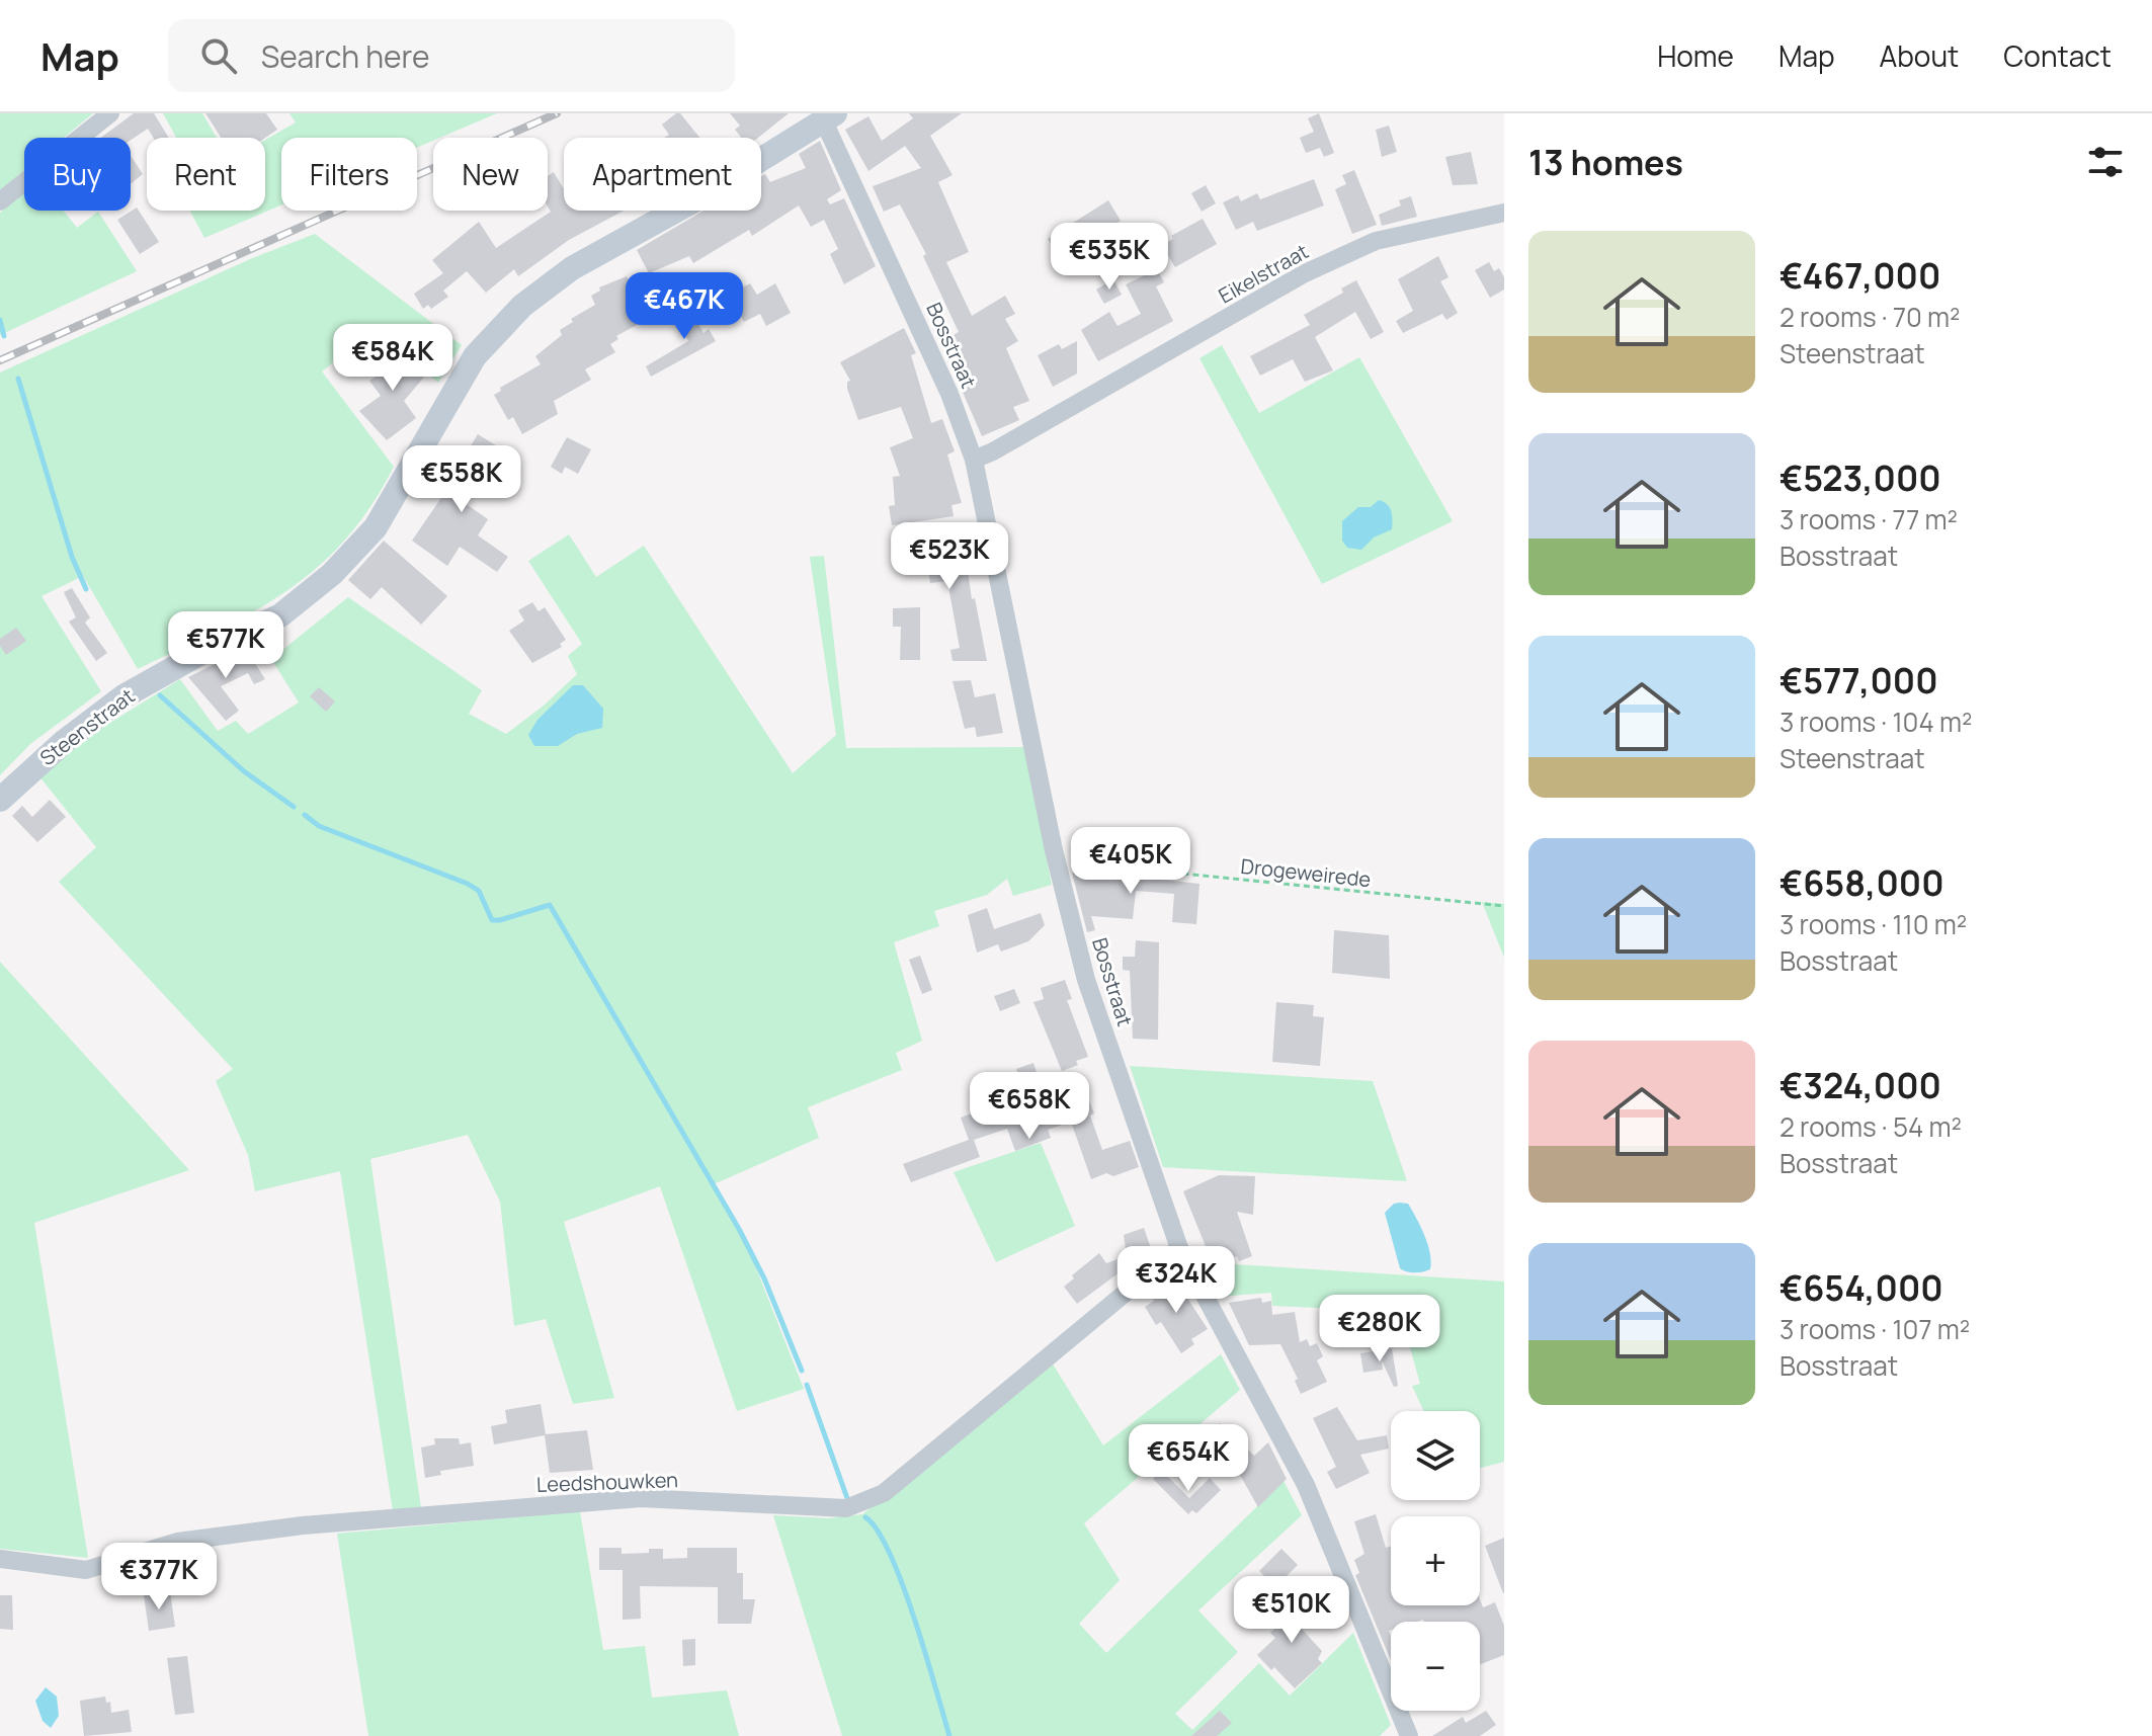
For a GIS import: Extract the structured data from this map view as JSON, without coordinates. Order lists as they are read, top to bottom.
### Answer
{
  "streets": {
    "street": [
      "Eikelstraat",
      "Bosstraat",
      "Steenstraat",
      "Leedshouwken"
    ],
    "path": ["Drogeweirede"]
  },
  "crossings": [
    ["Eikelstraat", "Bosstraat"],
    ["Bosstraat", "Steenstraat"],
    ["Bosstraat", "Drogeweirede"],
    ["Bosstraat", "Leedshouwken"]
  ],
  "page": {
    "header": "Map",
    "search": "Search here",
    "nav": [
      "Home",
      "Map",
      "About",
      "Contact"
    ],
    "heading": "13 homes",
    "chip": [
      "Buy",
      "Rent",
      "Filters",
      "New",
      "Apartment"
    ],
    "list": [
      {
        "name": "€467,000",
        "note": "2 rooms · 70 m² · Steenstraat"
      },
      {
        "name": "€523,000",
        "note": "3 rooms · 77 m² · Bosstraat"
      },
      {
        "name": "€577,000",
        "note": "3 rooms · 104 m² · Steenstraat"
      },
      {
        "name": "€658,000",
        "note": "3 rooms · 110 m² · Bosstraat"
      },
      {
        "name": "€324,000",
        "note": "2 rooms · 54 m² · Bosstraat"
      },
      {
        "name": "€654,000",
        "note": "3 rooms · 107 m² · Bosstraat"
      }
    ],
    "price": [
      "€535K",
      "€467K",
      "€584K",
      "€558K",
      "€523K",
      "€577K",
      "€405K",
      "€658K",
      "€324K",
      "€280K",
      "€654K",
      "€377K",
      "€510K"
    ],
    "map_buttons": ["+", "−"]
  }
}
